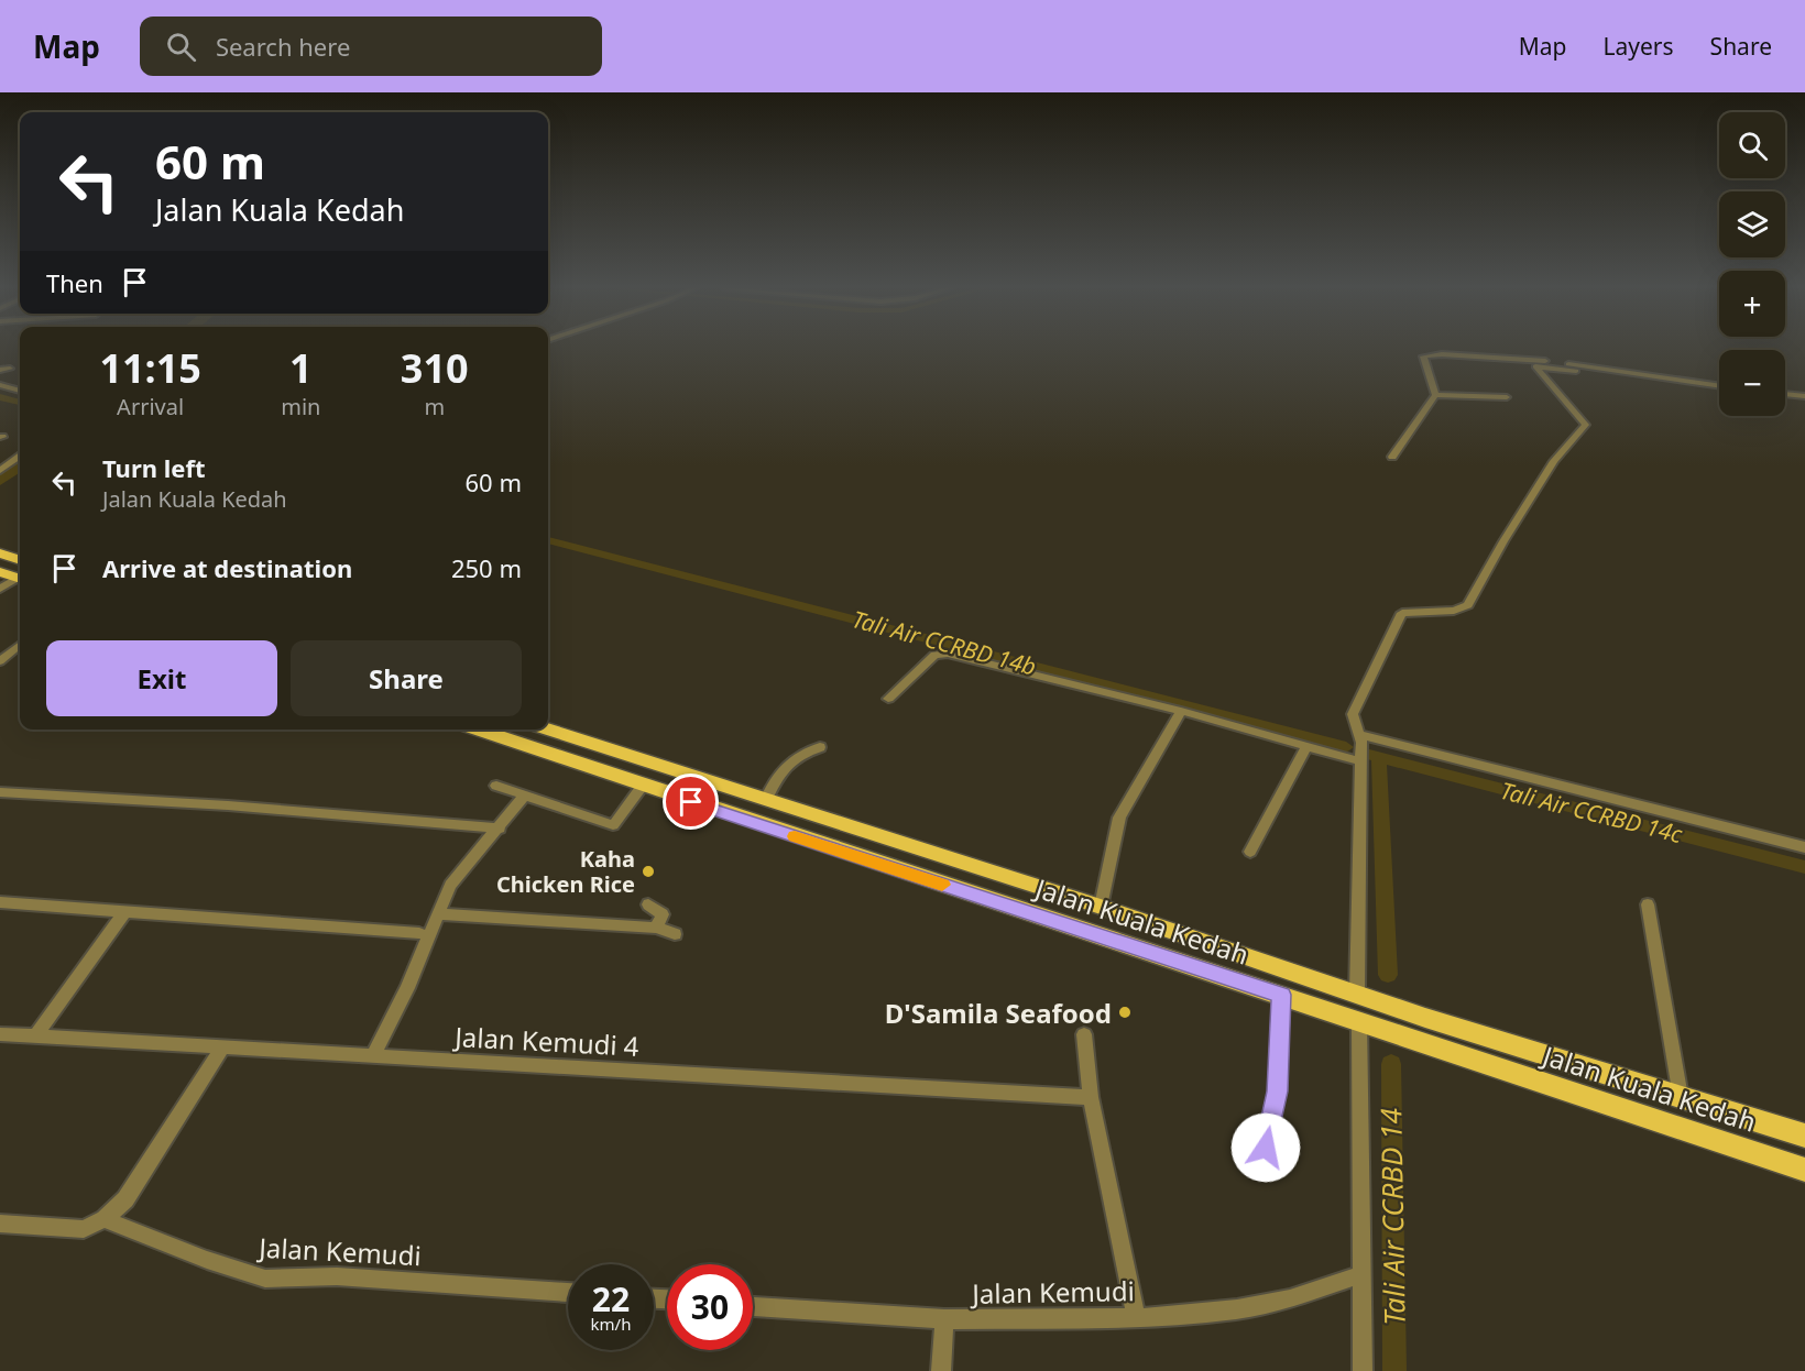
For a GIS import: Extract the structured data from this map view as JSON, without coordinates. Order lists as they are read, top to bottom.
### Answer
{
  "streets": {
    "main road": ["Jalan Kuala Kedah"],
    "street": ["Jalan Kemudi 4", "Jalan Kemudi"]
  },
  "water": ["Tali Air CCRBD 14b", "Tali Air CCRBD 14c", "Tali Air CCRBD 14"],
  "places": ["Kaha Chicken Rice", "D'Samila Seafood"],
  "page": {
    "header": "Map",
    "search": "Search here",
    "nav": ["Map", "Layers", "Share"],
    "map_buttons": ["+", "−"],
    "turn": ["60 m", "Jalan Kuala Kedah"],
    "then": "Then",
    "eta": [
      "11:15",
      "Arrival",
      "1",
      "min",
      "310",
      "m"
    ],
    "list": [
      {
        "name": "Turn left",
        "note": "Jalan Kuala Kedah",
        "value": "60 m"
      },
      {
        "name": "Arrive at destination",
        "value": "250 m"
      }
    ],
    "buttons": ["Exit", "Share"],
    "speed": "22 km/h",
    "limit": "30"
  }
}
